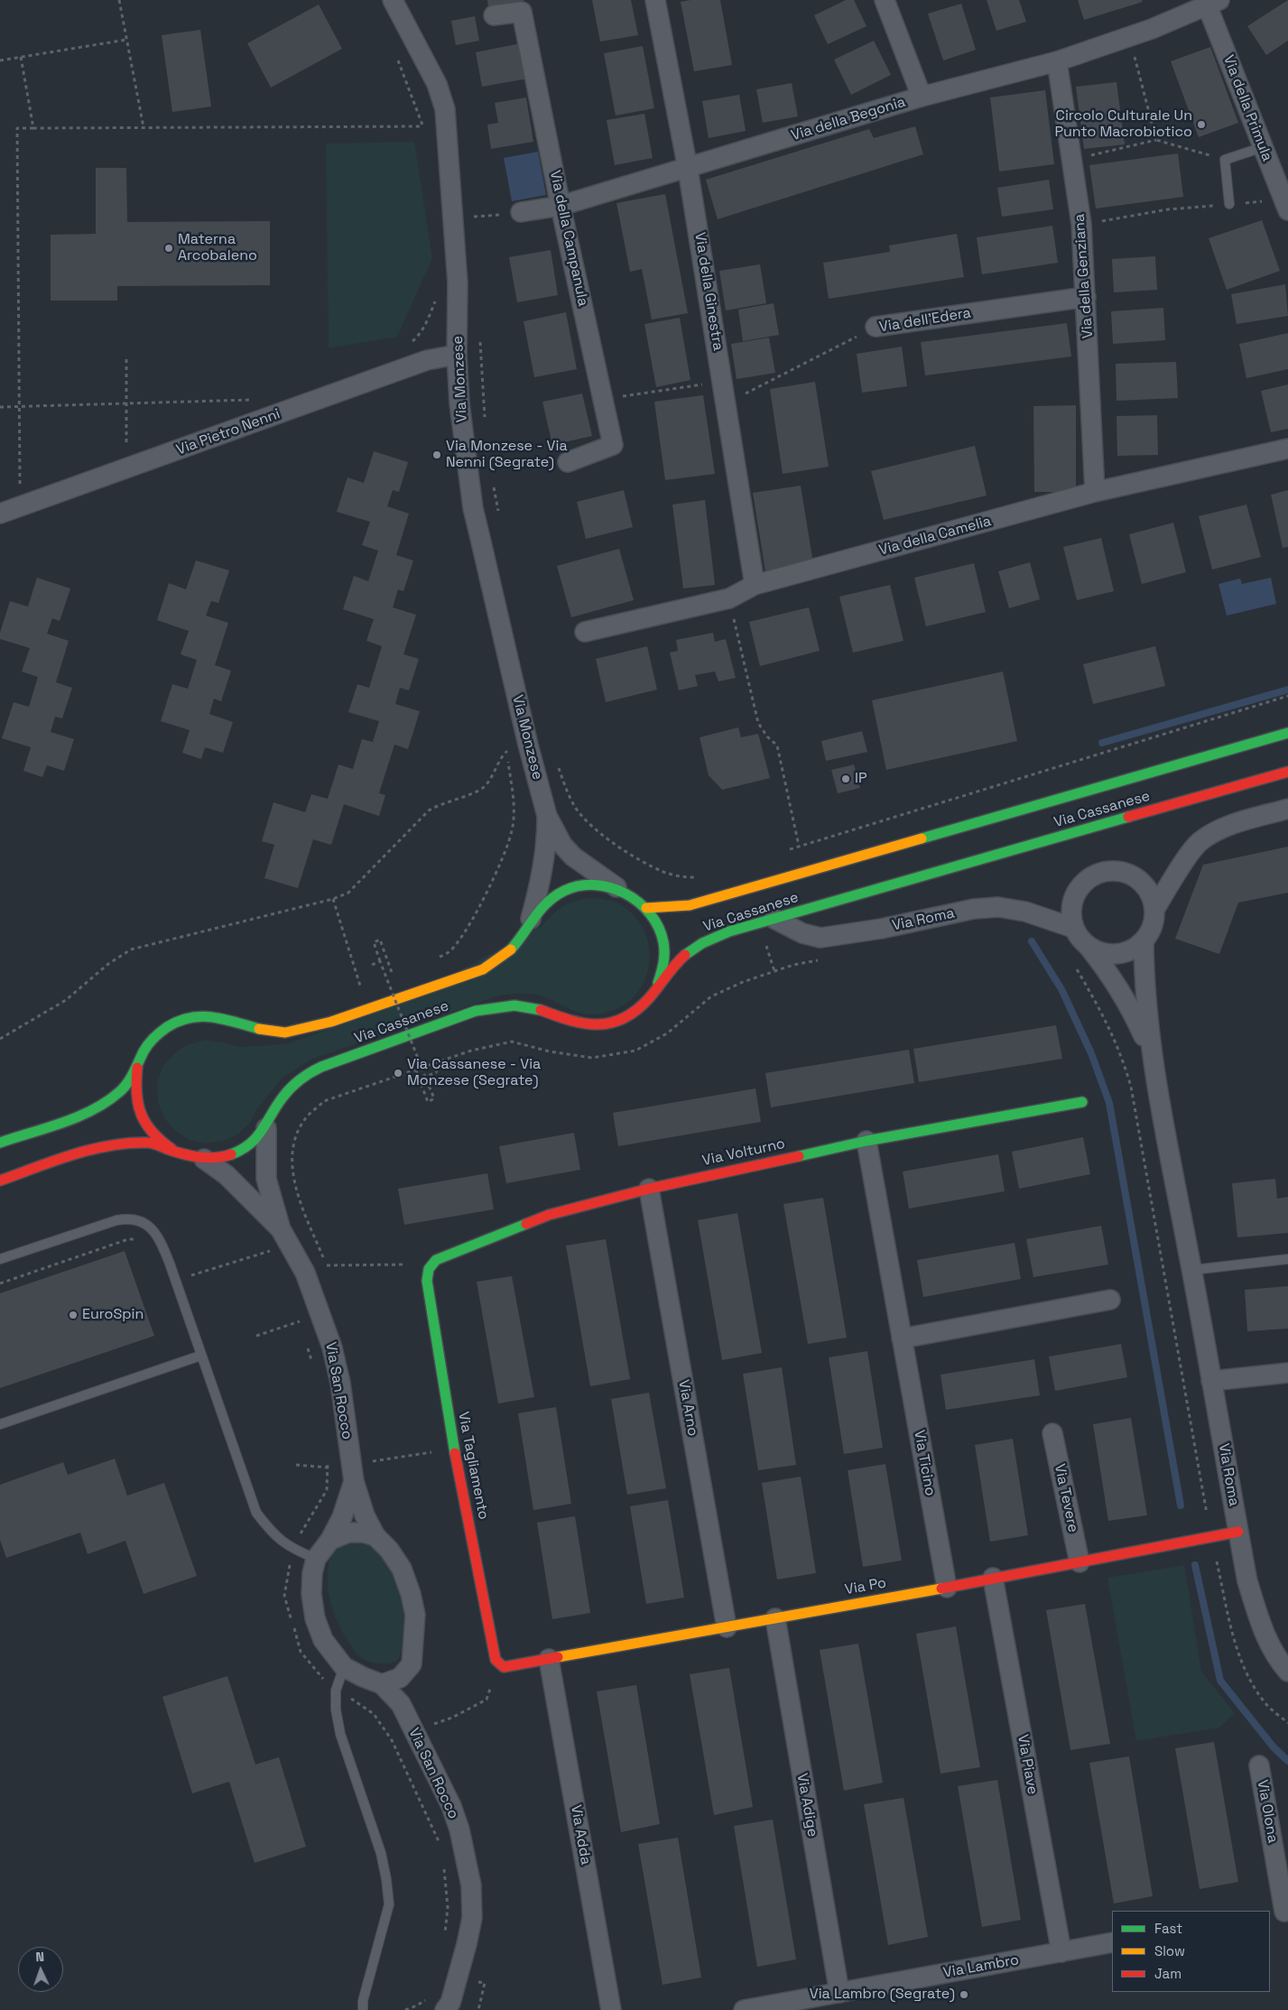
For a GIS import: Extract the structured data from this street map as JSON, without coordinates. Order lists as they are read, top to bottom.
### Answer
{
  "streets": {
    "main road": [
      "Via Cassanese",
      "Via Volturno",
      "Via Tagliamento",
      "Via Po"
    ],
    "street": [
      "Via della Primula",
      "Via della Begonia",
      "Via della Campanula",
      "Via della Genziana",
      "Via della Ginestra",
      "Via dell'Edera",
      "Via Monzese",
      "Via Pietro Nenni",
      "Via della Camelia",
      "Via Roma",
      "Via San Rocco",
      "Via Arno",
      "Via Ticino",
      "Via Tevere",
      "Via Piave",
      "Via Adige",
      "Via Olona",
      "Via Adda",
      "Via Lambro"
    ]
  },
  "crossings": [
    ["Via della Primula", "Via della Begonia"],
    ["Via della Begonia", "Via della Campanula"],
    ["Via della Begonia", "Via della Genziana"],
    ["Via della Begonia", "Via della Ginestra"],
    ["Via della Genziana", "Via dell'Edera"],
    ["Via della Genziana", "Via della Camelia"],
    ["Via della Ginestra", "Via dell'Edera"],
    ["Via della Ginestra", "Via della Camelia"],
    ["Via Monzese", "Via Pietro Nenni"],
    ["Via Cassanese", "Via Roma"],
    ["Via Cassanese", "Via San Rocco"],
    ["Via Roma", "Via Po"],
    ["Via Volturno", "Via Arno"],
    ["Via Volturno", "Via Ticino"],
    ["Via Volturno", "Via Tagliamento"],
    ["Via Arno", "Via Po"],
    ["Via Ticino", "Via Po"],
    ["Via Tagliamento", "Via Po"],
    ["Via Tevere", "Via Po"],
    ["Via Po", "Via Piave"],
    ["Via Po", "Via Adige"],
    ["Via Po", "Via Adda"],
    ["Via Piave", "Via Lambro"],
    ["Via Adige", "Via Lambro"]
  ],
  "places": [
    "Circolo Culturale Un Punto Macrobiotico",
    "Materna Arcobaleno",
    "Via Monzese - Via Nenni (Segrate)",
    "IP",
    "Via Cassanese - Via Monzese (Segrate)",
    "EuroSpin",
    "Via Lambro (Segrate)"
  ],
  "legend": ["Fast", "Slow", "Jam"],
  "north": "top"
}
